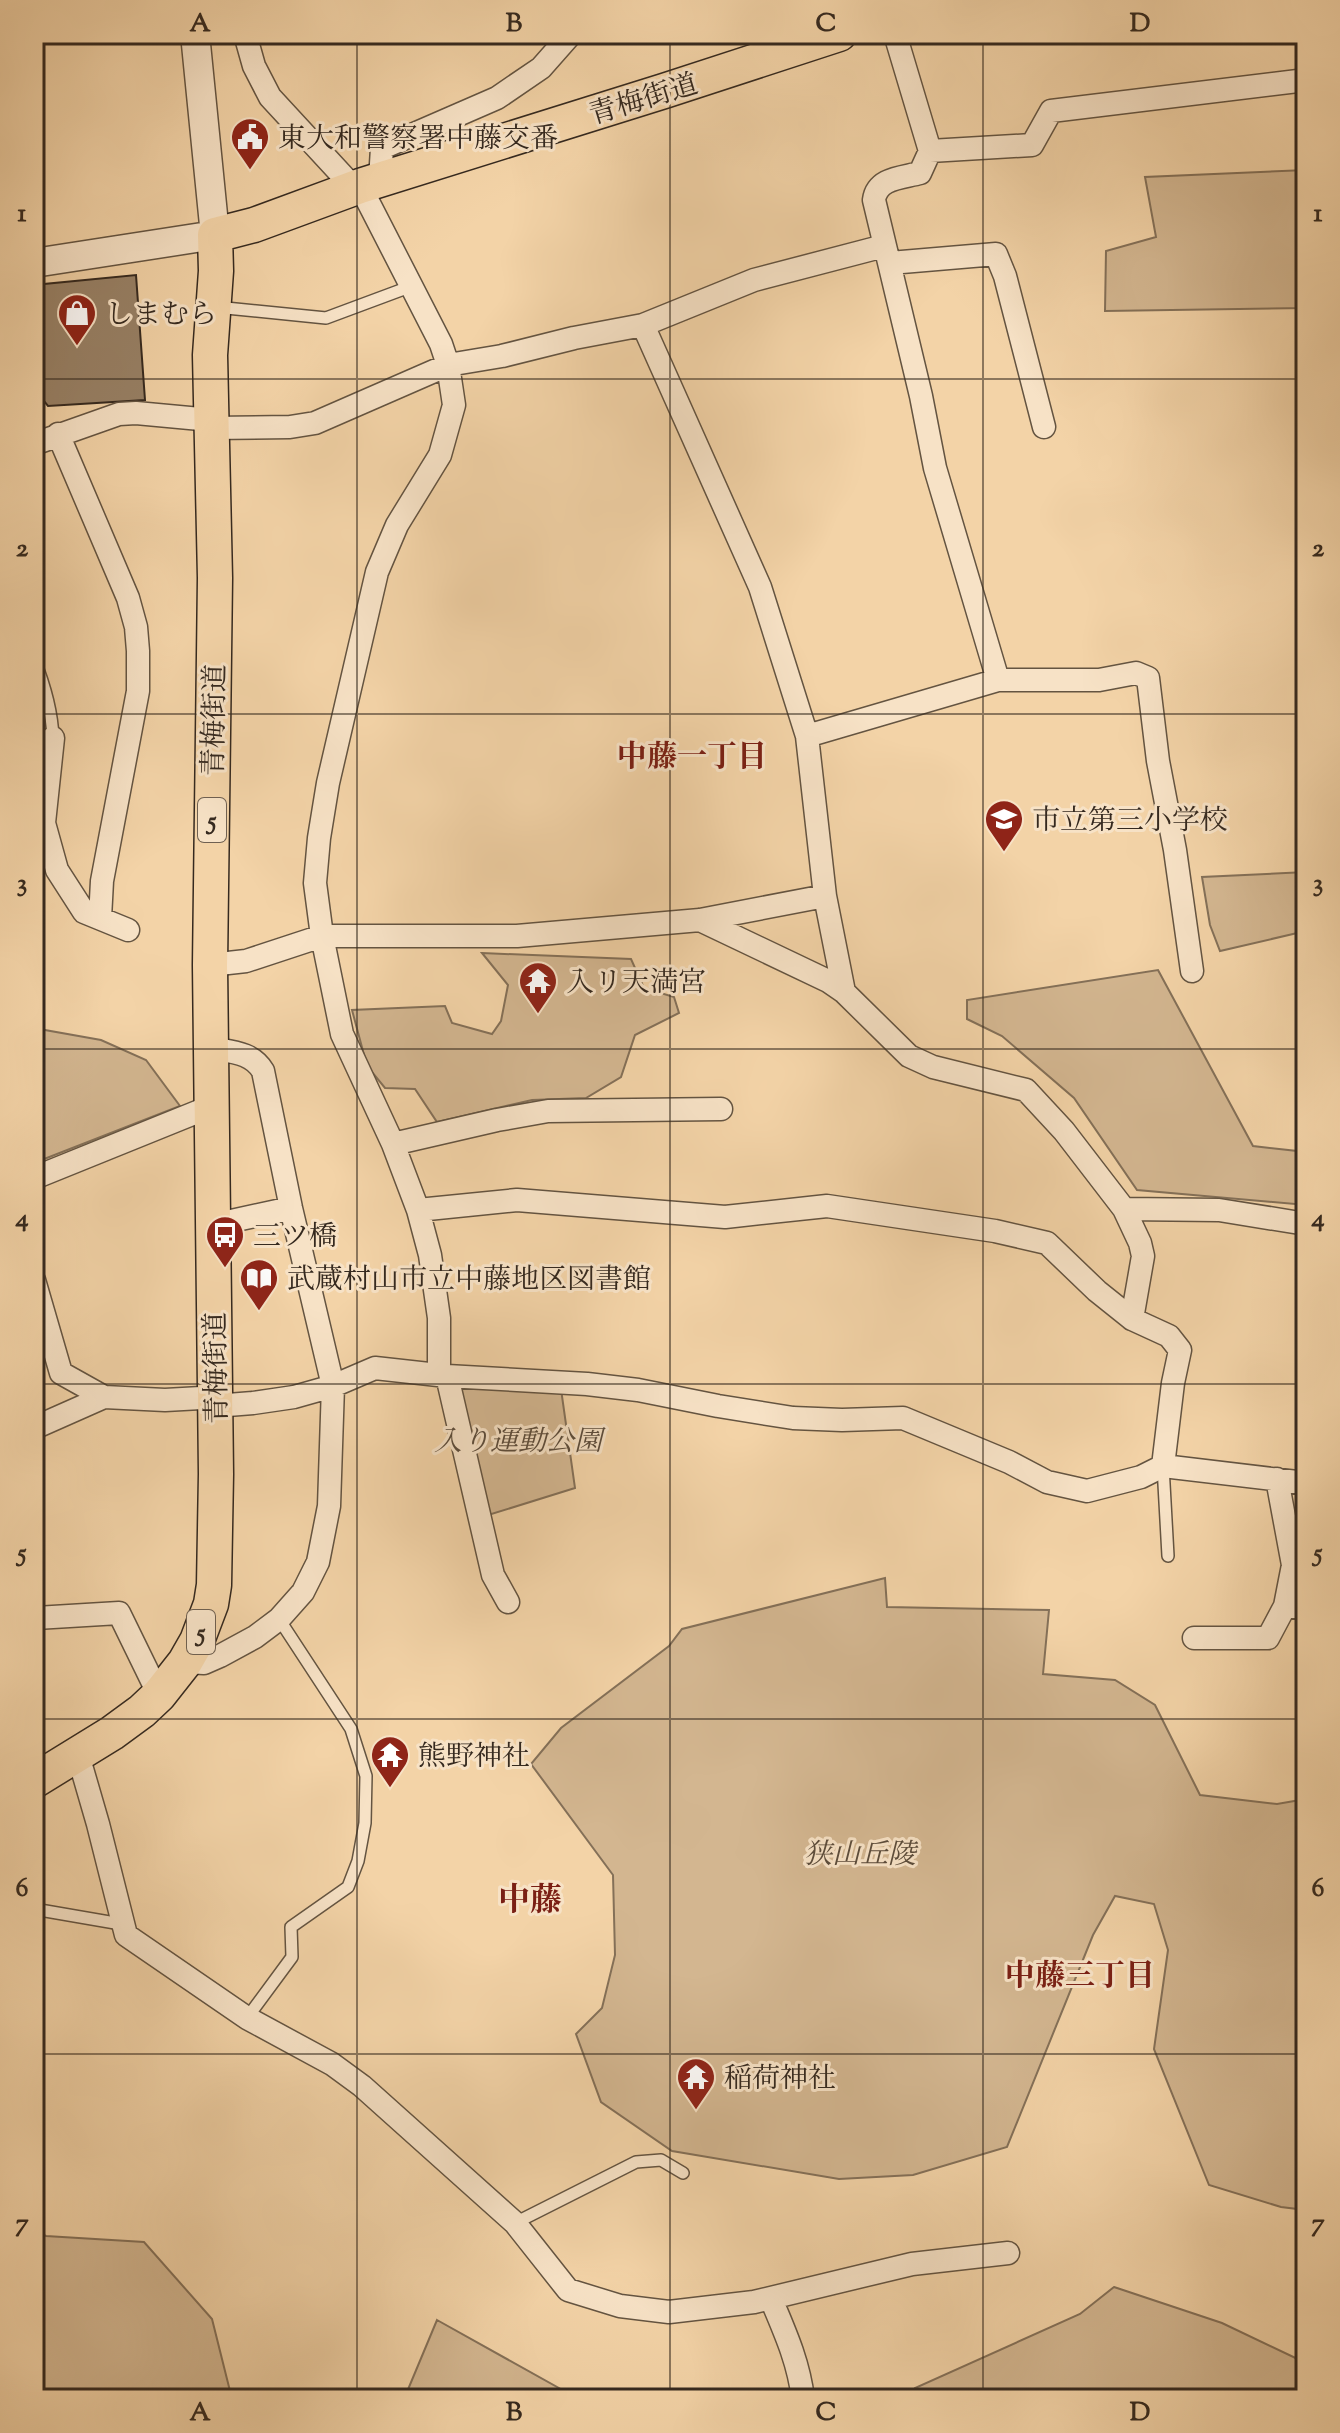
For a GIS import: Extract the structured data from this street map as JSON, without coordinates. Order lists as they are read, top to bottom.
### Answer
{
  "streets": {
    "main road": ["青梅街道", "5"]
  },
  "districts": ["中藤一丁目", "中藤", "中藤三丁目"],
  "parks": ["入り運動公園", "狭山丘陵"],
  "places": {
    "public building": ["東大和警察署中藤交番"],
    "shop": ["しまむら"],
    "school or university": ["市立第三小学校"],
    "temple": ["入リ天満宮", "熊野神社", "稲荷神社"],
    "bus stop": ["三ツ橋"],
    "library": ["武蔵村山市立中藤地区図書館"]
  },
  "grid": {
    "columns": [
      "A",
      "B",
      "C",
      "D"
    ],
    "rows": [
      "1",
      "2",
      "3",
      "4",
      "5",
      "6",
      "7"
    ]
  }
}
